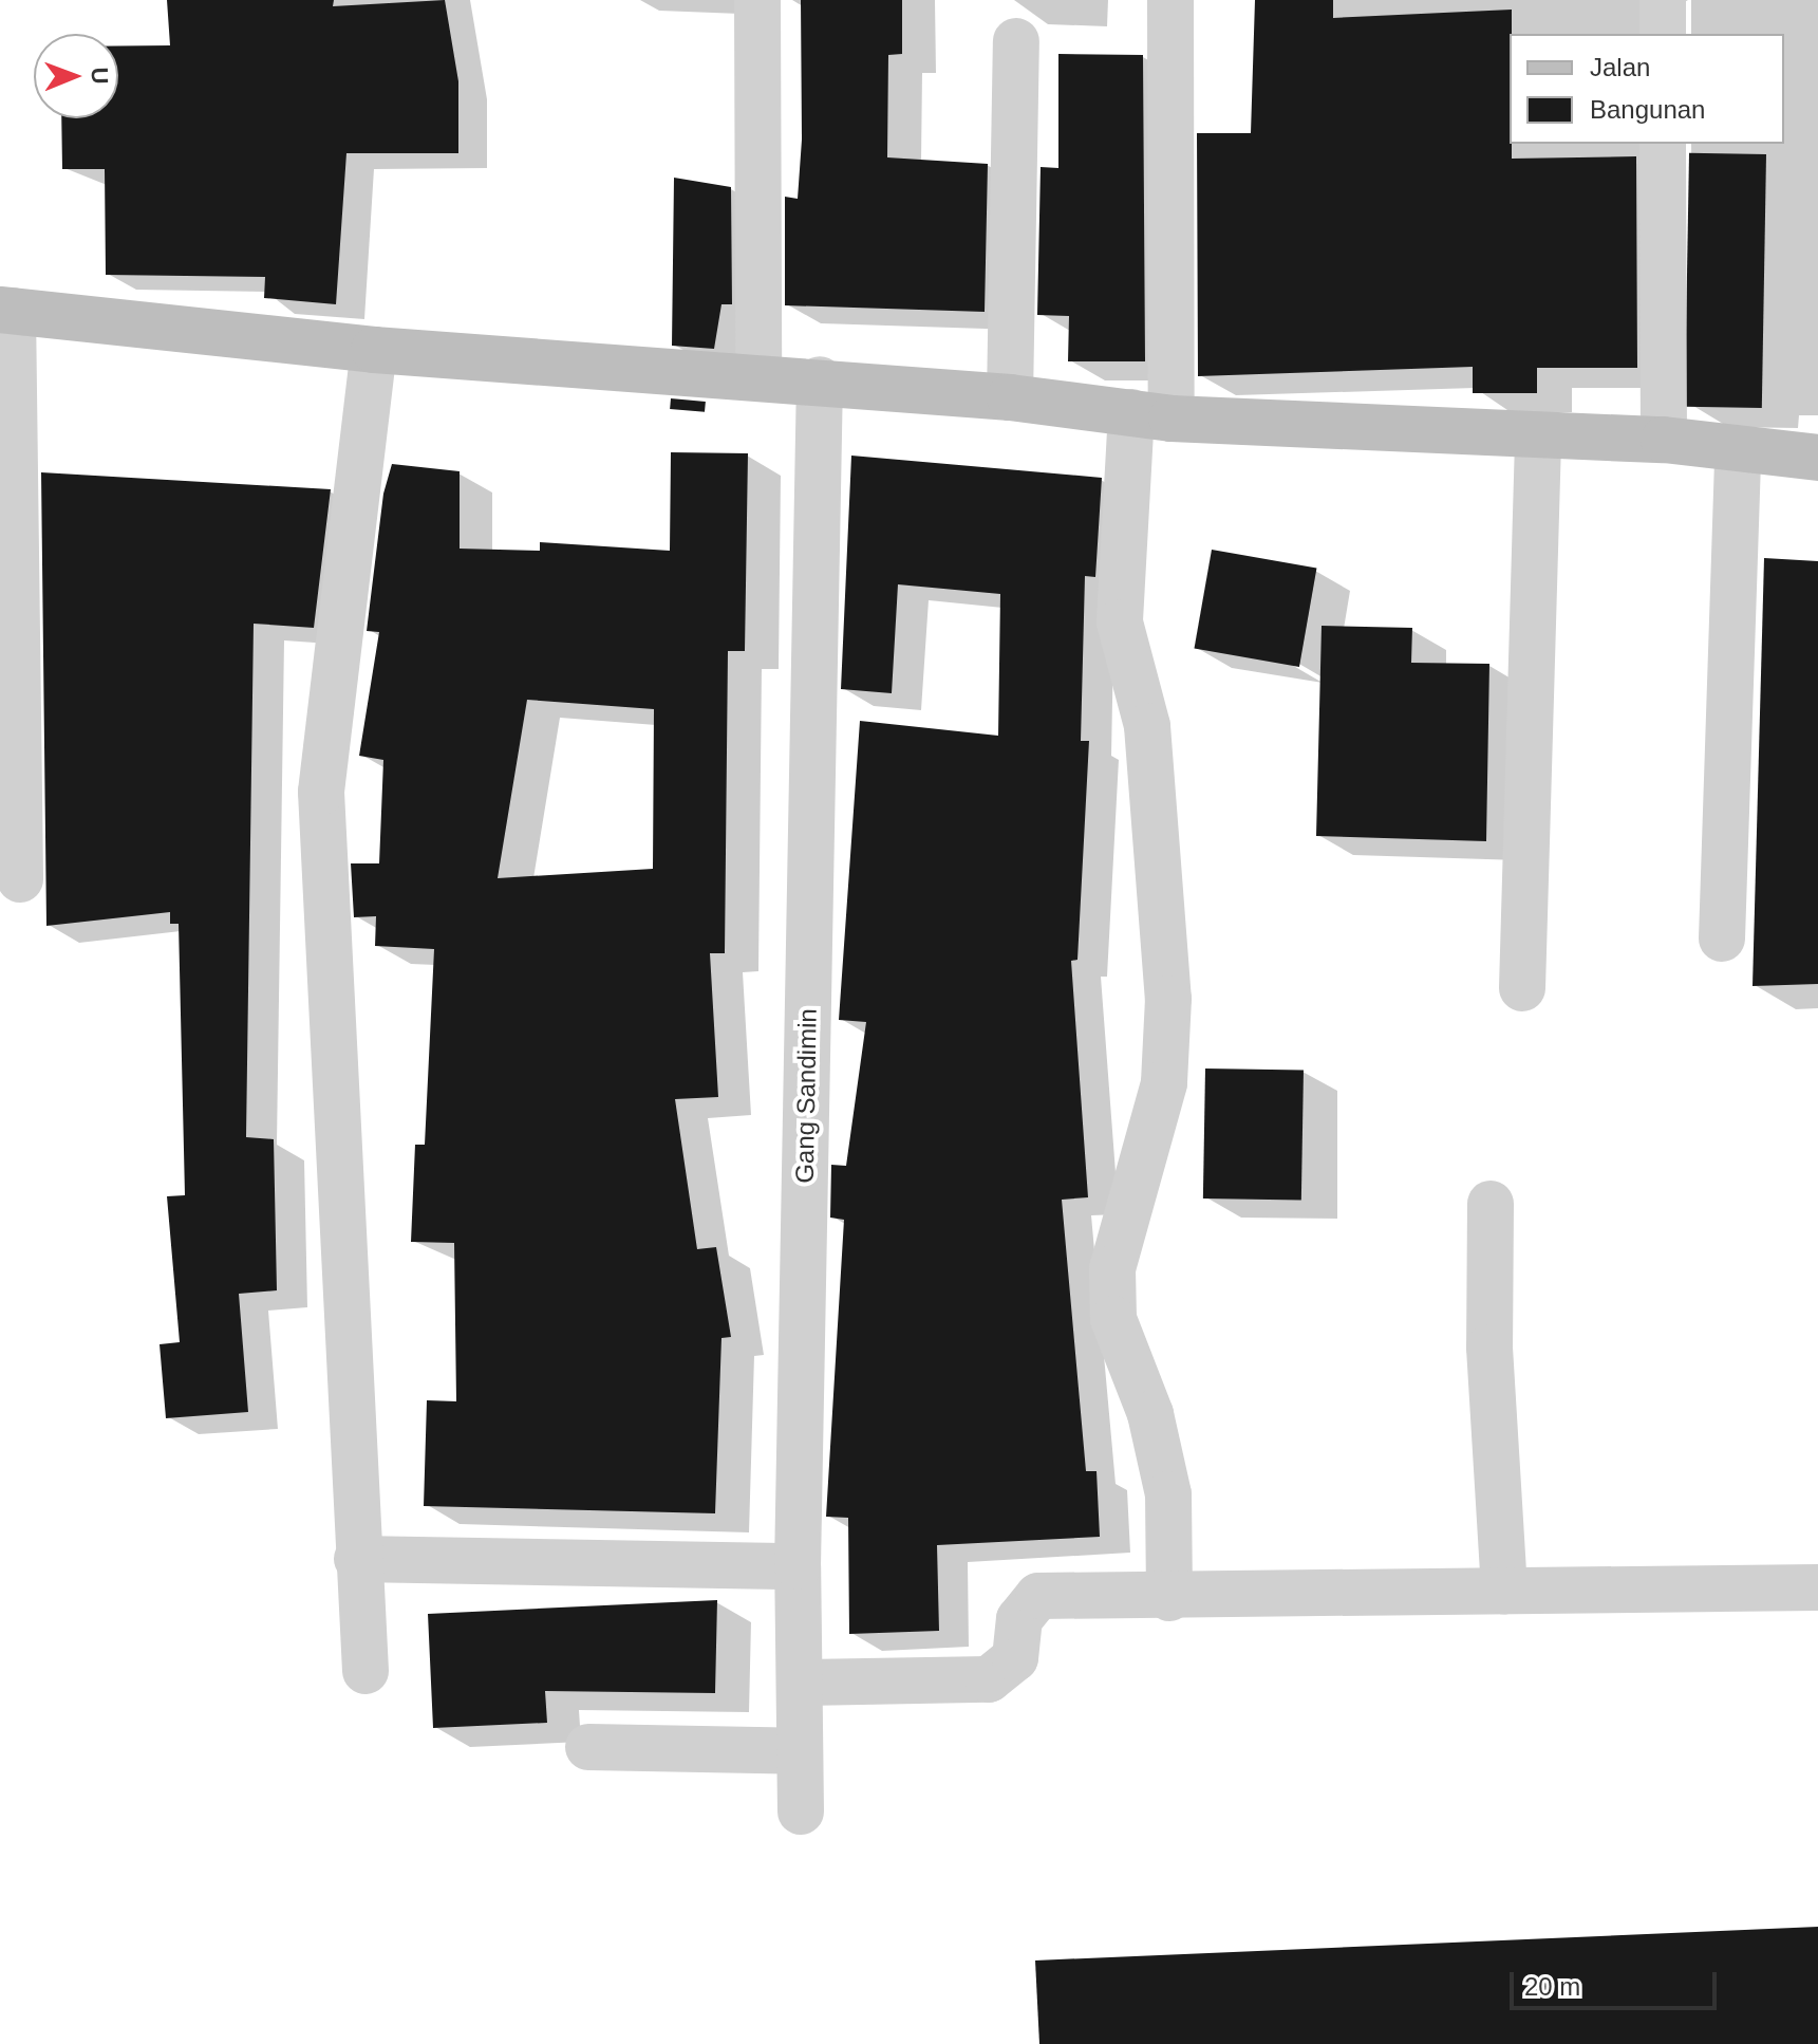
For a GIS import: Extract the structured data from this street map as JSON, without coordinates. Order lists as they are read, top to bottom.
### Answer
{
  "streets": {
    "street": ["Gang Sandimin"]
  },
  "legend": ["Jalan", "Bangunan"],
  "scale_bar": "20 m",
  "north": "right"
}
